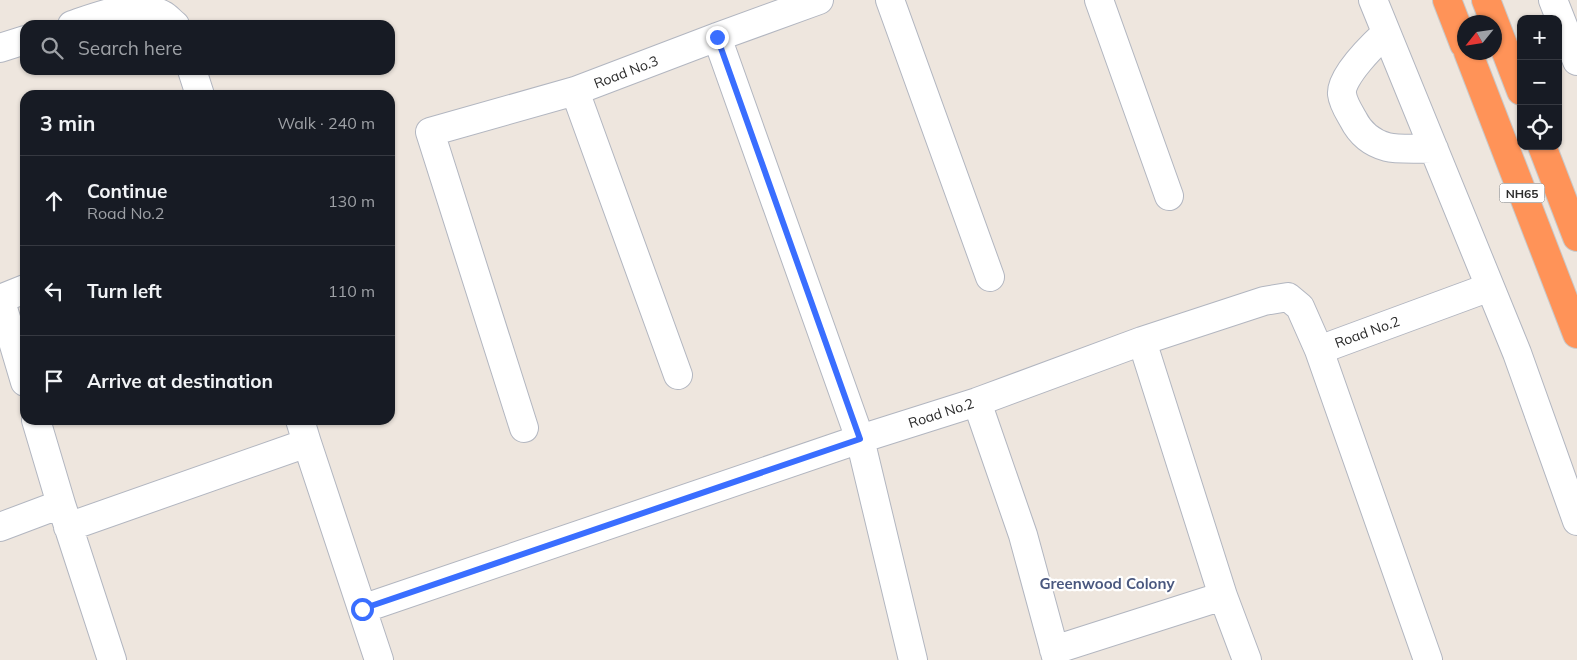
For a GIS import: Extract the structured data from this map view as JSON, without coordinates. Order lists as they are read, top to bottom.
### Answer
{
  "streets": {
    "highway": ["NH65"],
    "street": ["Road No.3", "Road No.2"]
  },
  "districts": ["Greenwood Colony"],
  "north": "bottom left",
  "page": {
    "map_buttons": ["+", "−"],
    "search": "Search here",
    "heading": ["3 min", "Walk · 240 m"],
    "list": [
      ["Continue", "Road No.2", "130 m"],
      ["Turn left", "110 m"],
      "Arrive at destination"
    ]
  }
}
